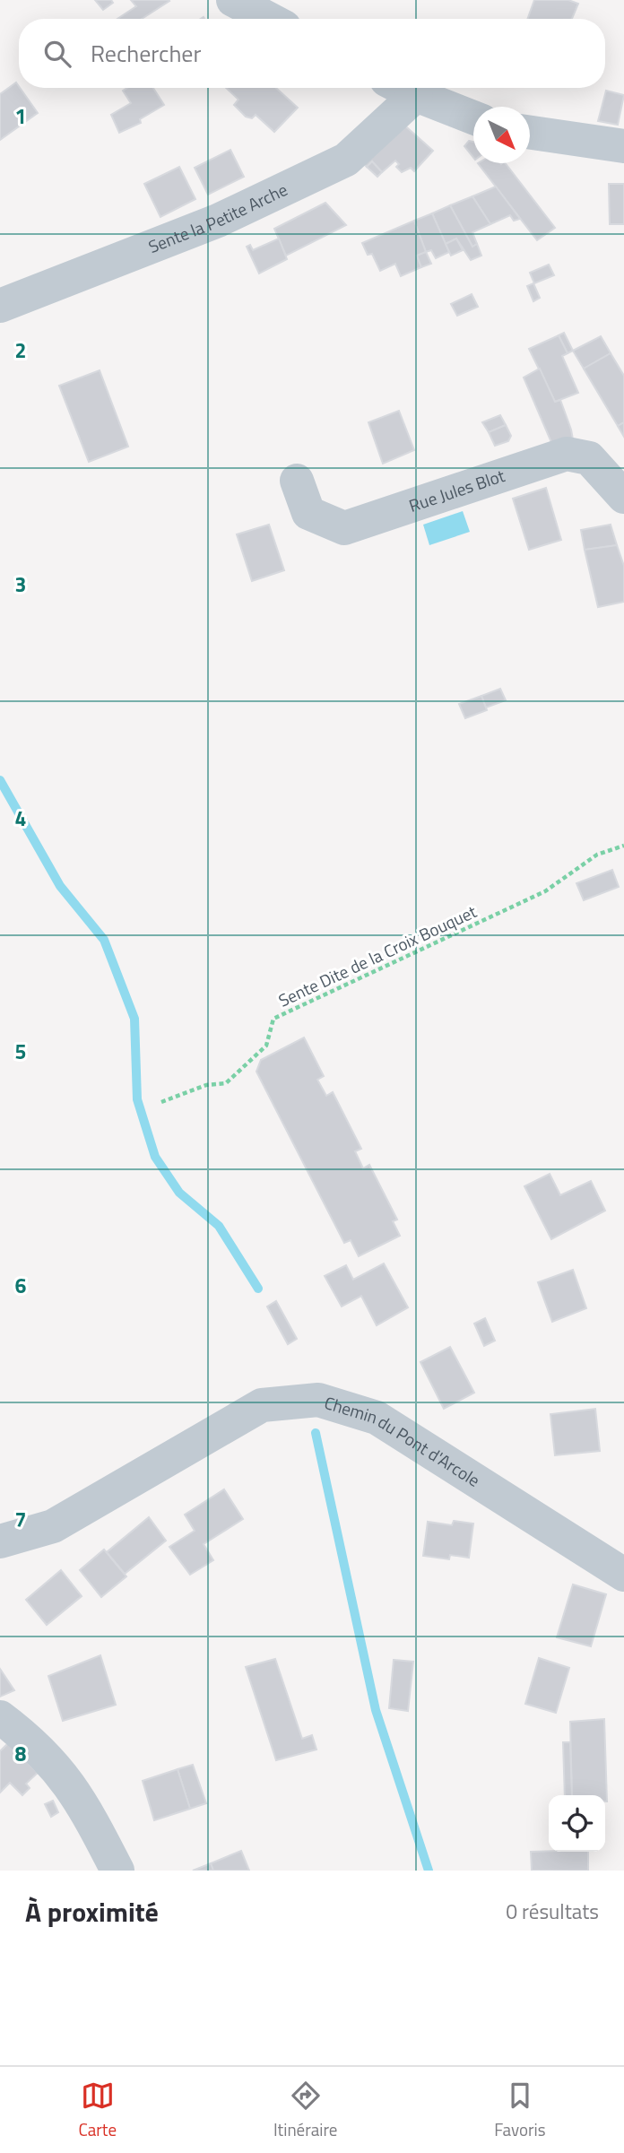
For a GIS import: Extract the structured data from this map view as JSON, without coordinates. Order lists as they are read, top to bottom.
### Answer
{
  "streets": {
    "street": ["Sente la Petite Arche", "Rue Jules Blot", "Chemin du Pont d'Arcole"],
    "path": ["Sente Dite de la Croix Bouquet"]
  },
  "north": "bottom right",
  "page": {
    "search": "Rechercher",
    "heading": ["À proximité", "0 résultats"],
    "nav": ["Carte", "Itinéraire", "Favoris"]
  },
  "grid": {
    "rows": [
      "1",
      "2",
      "3",
      "4",
      "5",
      "6",
      "7",
      "8"
    ]
  }
}
